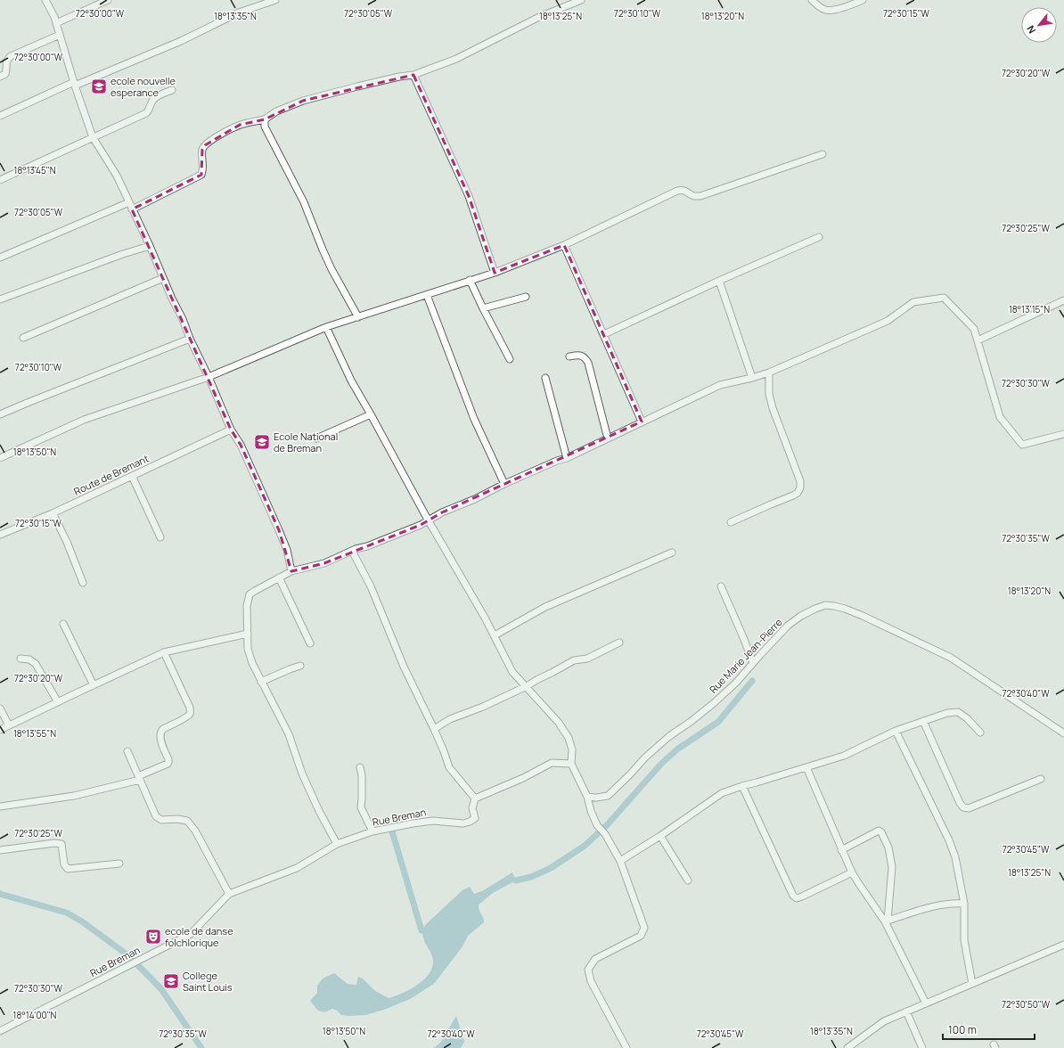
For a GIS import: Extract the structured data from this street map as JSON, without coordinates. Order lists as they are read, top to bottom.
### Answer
{
  "streets": {
    "street": ["Route de Bremant", "Rue Marie Jean-Pierre", "Rue Breman"]
  },
  "places": {
    "school or university": ["ecole nouvelle esperance", "Ecole National de Breman", "College Saint Louis"],
    "theatre": ["ecole de danse folchlorique"]
  },
  "scale_bar": "100 m",
  "north": "bottom left",
  "coordinates": [
    "72°30'05\"W",
    "72°30'10\"W",
    "72°30'15\"W",
    "72°30'00\"W",
    "18°13'35\"N",
    "18°13'25\"N",
    "18°13'20\"N",
    "72°30'20\"W",
    "18°13'45\"N",
    "72°30'25\"W",
    "18°13'15\"N",
    "72°30'30\"W",
    "18°13'50\"N",
    "72°30'35\"W",
    "72°30'40\"W",
    "18°13'55\"N",
    "72°30'45\"W",
    "72°30'50\"W",
    "18°14'00\"N"
  ]
}
